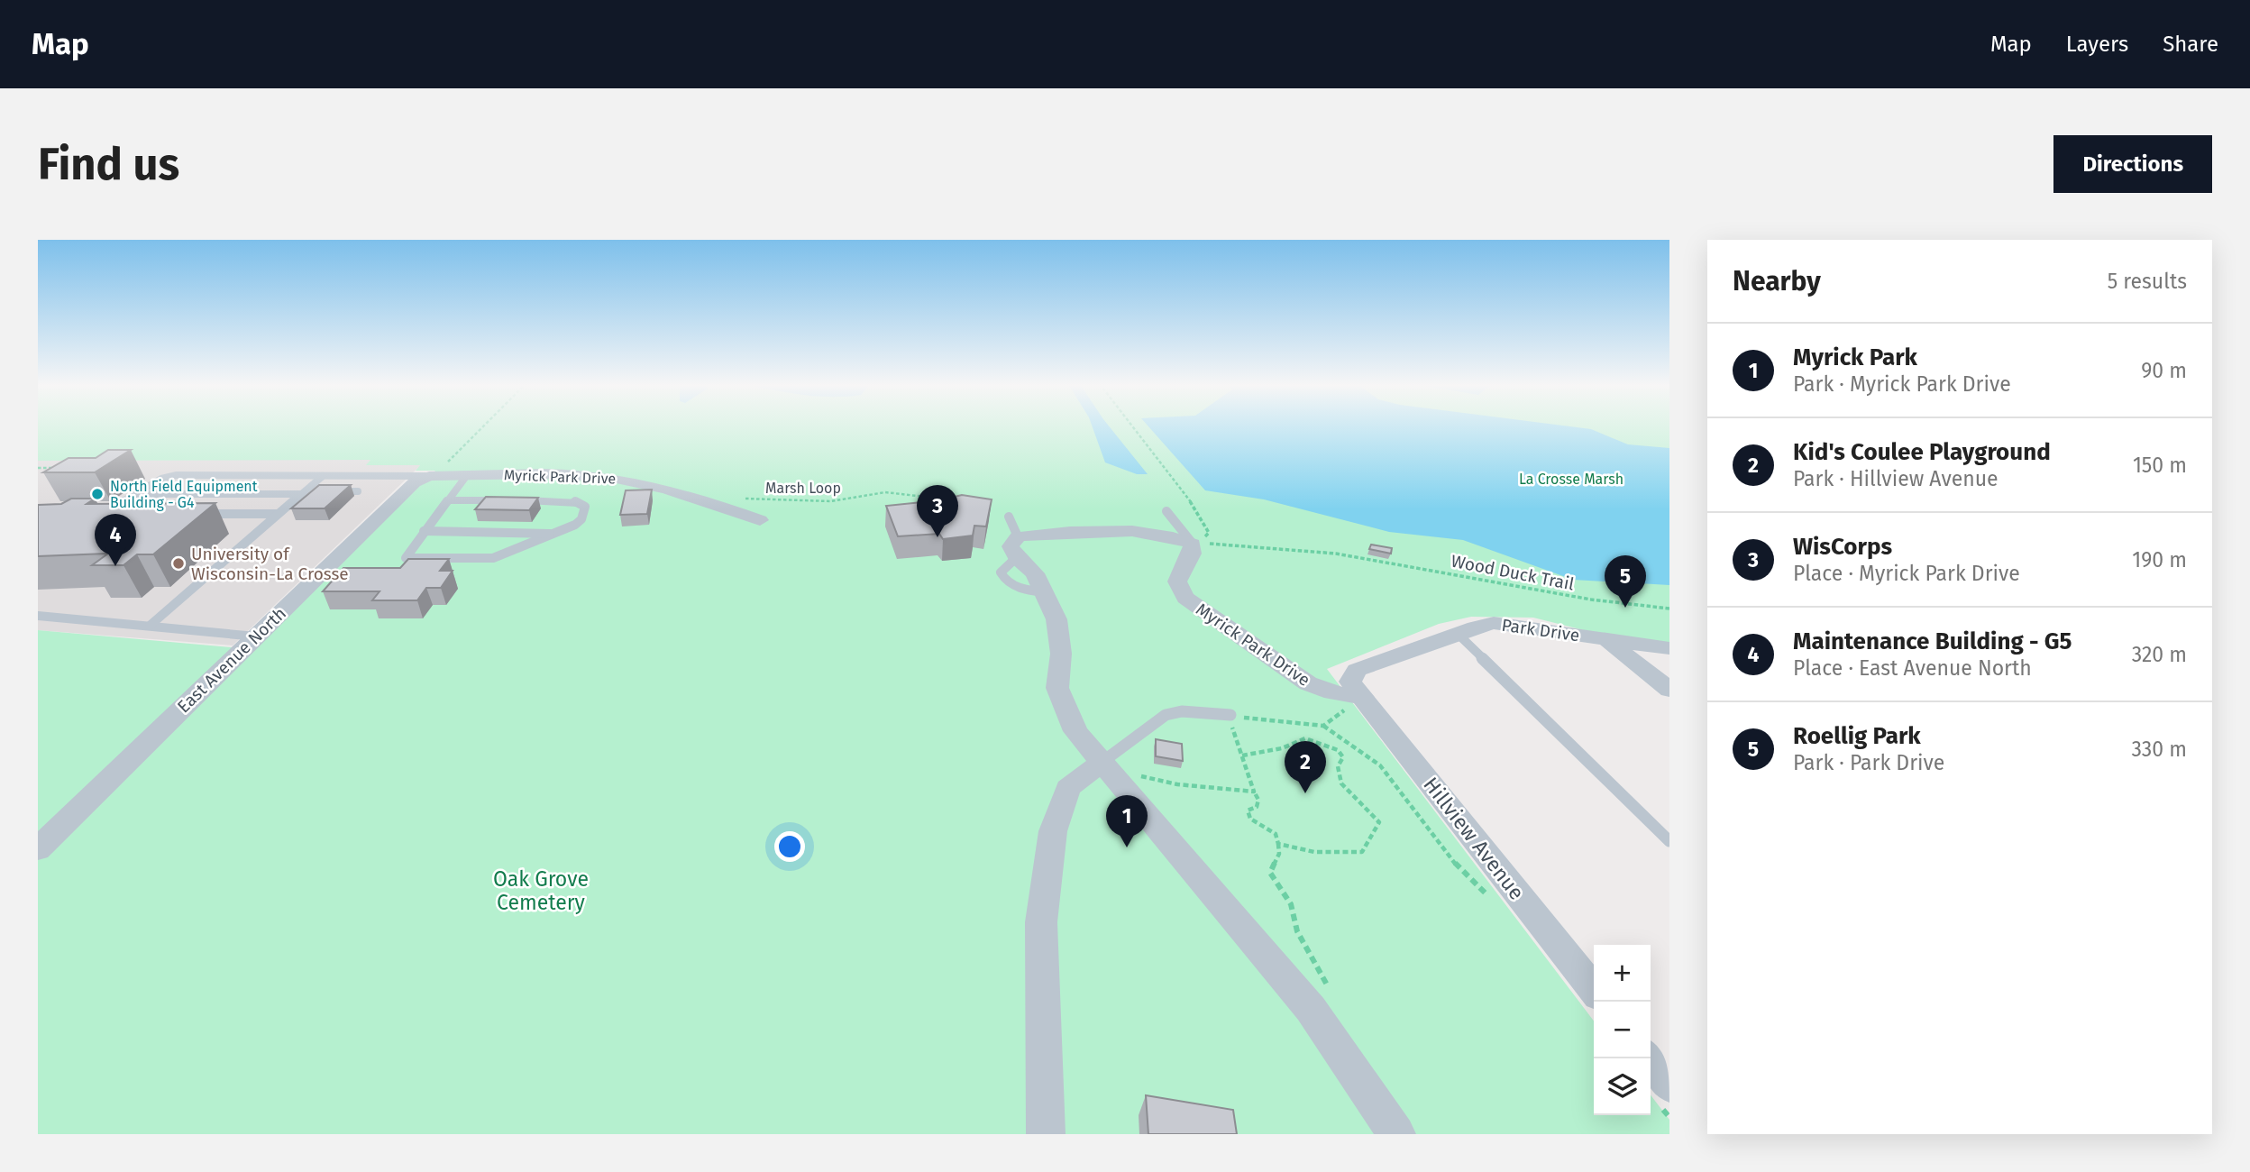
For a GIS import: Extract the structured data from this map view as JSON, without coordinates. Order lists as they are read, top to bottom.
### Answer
{
  "streets": {
    "street": [
      "Myrick Park Drive",
      "Park Drive",
      "East Avenue North",
      "Hillview Avenue"
    ],
    "path": ["Marsh Loop", "Wood Duck Trail"]
  },
  "crossings": [
    ["Myrick Park Drive", "Marsh Loop"],
    ["Myrick Park Drive", "Wood Duck Trail"],
    ["Myrick Park Drive", "Park Drive"],
    ["Myrick Park Drive", "East Avenue North"],
    ["Myrick Park Drive", "Hillview Avenue"],
    ["Park Drive", "Hillview Avenue"]
  ],
  "parks": ["La Crosse Marsh", "Oak Grove Cemetery"],
  "places": ["North Field Equipment Building - G4", "University of Wisconsin-La Crosse"],
  "page": {
    "header": "Map",
    "nav": ["Map", "Layers", "Share"],
    "buttons": "Directions",
    "title": "Find us",
    "heading": ["Nearby", "5 results"],
    "list": [
      {
        "mark": "1",
        "name": "Myrick Park",
        "note": "Park · Myrick Park Drive",
        "value": "90 m"
      },
      {
        "mark": "2",
        "name": "Kid's Coulee Playground",
        "note": "Park · Hillview Avenue",
        "value": "150 m"
      },
      {
        "mark": "3",
        "name": "WisCorps",
        "note": "Place · Myrick Park Drive",
        "value": "190 m"
      },
      {
        "mark": "4",
        "name": "Maintenance Building - G5",
        "note": "Place · East Avenue North",
        "value": "320 m"
      },
      {
        "mark": "5",
        "name": "Roellig Park",
        "note": "Park · Park Drive",
        "value": "330 m"
      }
    ],
    "pins": [
      "3",
      "4",
      "5",
      "2",
      "1"
    ],
    "map_buttons": ["+", "−"]
  }
}
